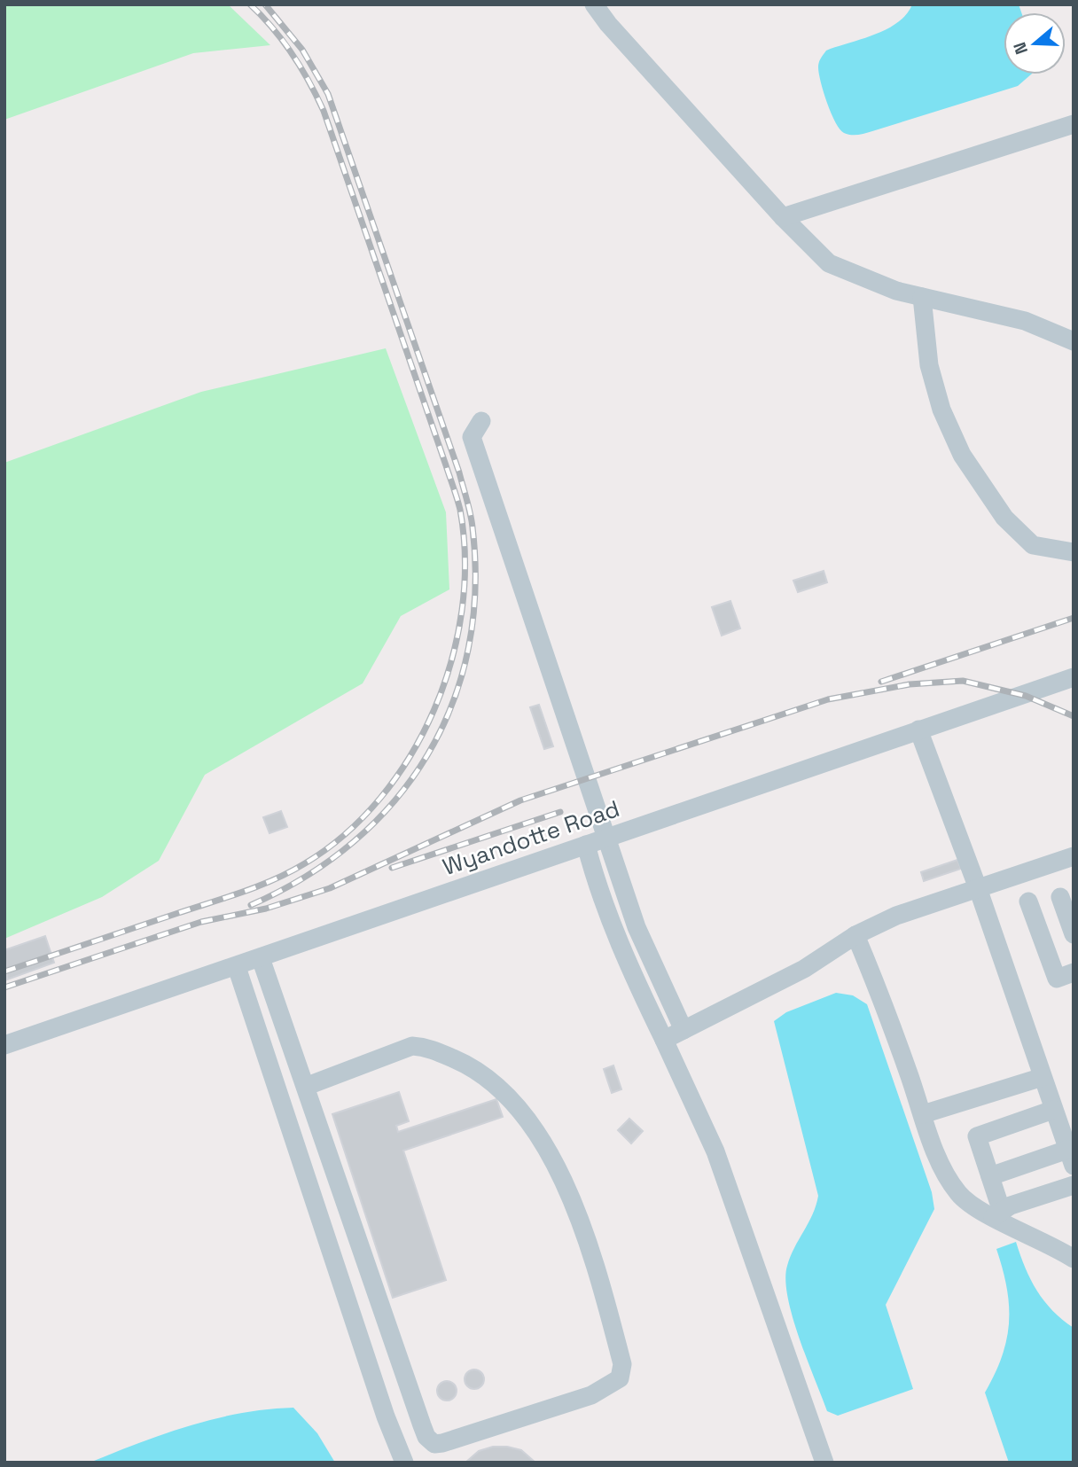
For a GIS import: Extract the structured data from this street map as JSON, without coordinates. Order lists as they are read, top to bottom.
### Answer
{
  "streets": {
    "street": ["Wyandotte Road"]
  },
  "north": "left"
}
